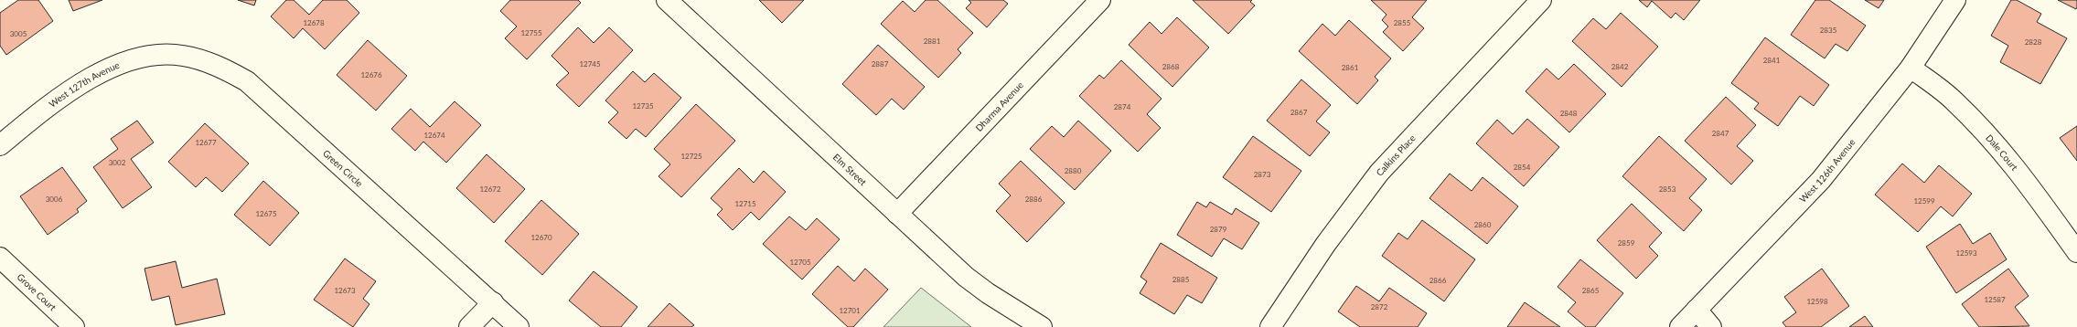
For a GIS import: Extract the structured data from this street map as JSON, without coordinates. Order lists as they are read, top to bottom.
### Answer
{
  "streets": {
    "street": [
      "West 127th Avenue",
      "Dharma Avenue",
      "Dale Court",
      "Calkins Place",
      "Green Circle",
      "Elm Street",
      "West 126th Avenue",
      "Grove Court"
    ]
  },
  "crossings": [
    ["West 127th Avenue", "Green Circle"],
    ["Dharma Avenue", "Elm Street"],
    ["Dale Court", "West 126th Avenue"]
  ],
  "house_numbers": [
    "12678",
    "2855",
    "2835",
    "12755",
    "3005",
    "2881",
    "2828",
    "2841",
    "12745",
    "2887",
    "2868",
    "2842",
    "2861",
    "12676",
    "12735",
    "2874",
    "2867",
    "2848",
    "2847",
    "12674",
    "12677",
    "12725",
    "3002",
    "2854",
    "2880",
    "2873",
    "12672",
    "2853",
    "3006",
    "2886",
    "12599",
    "12715",
    "12675",
    "2860",
    "2879",
    "12670",
    "2859",
    "12593",
    "12705",
    "2885",
    "2866",
    "12673",
    "2865",
    "12587",
    "12598",
    "2872",
    "12701"
  ]
}
